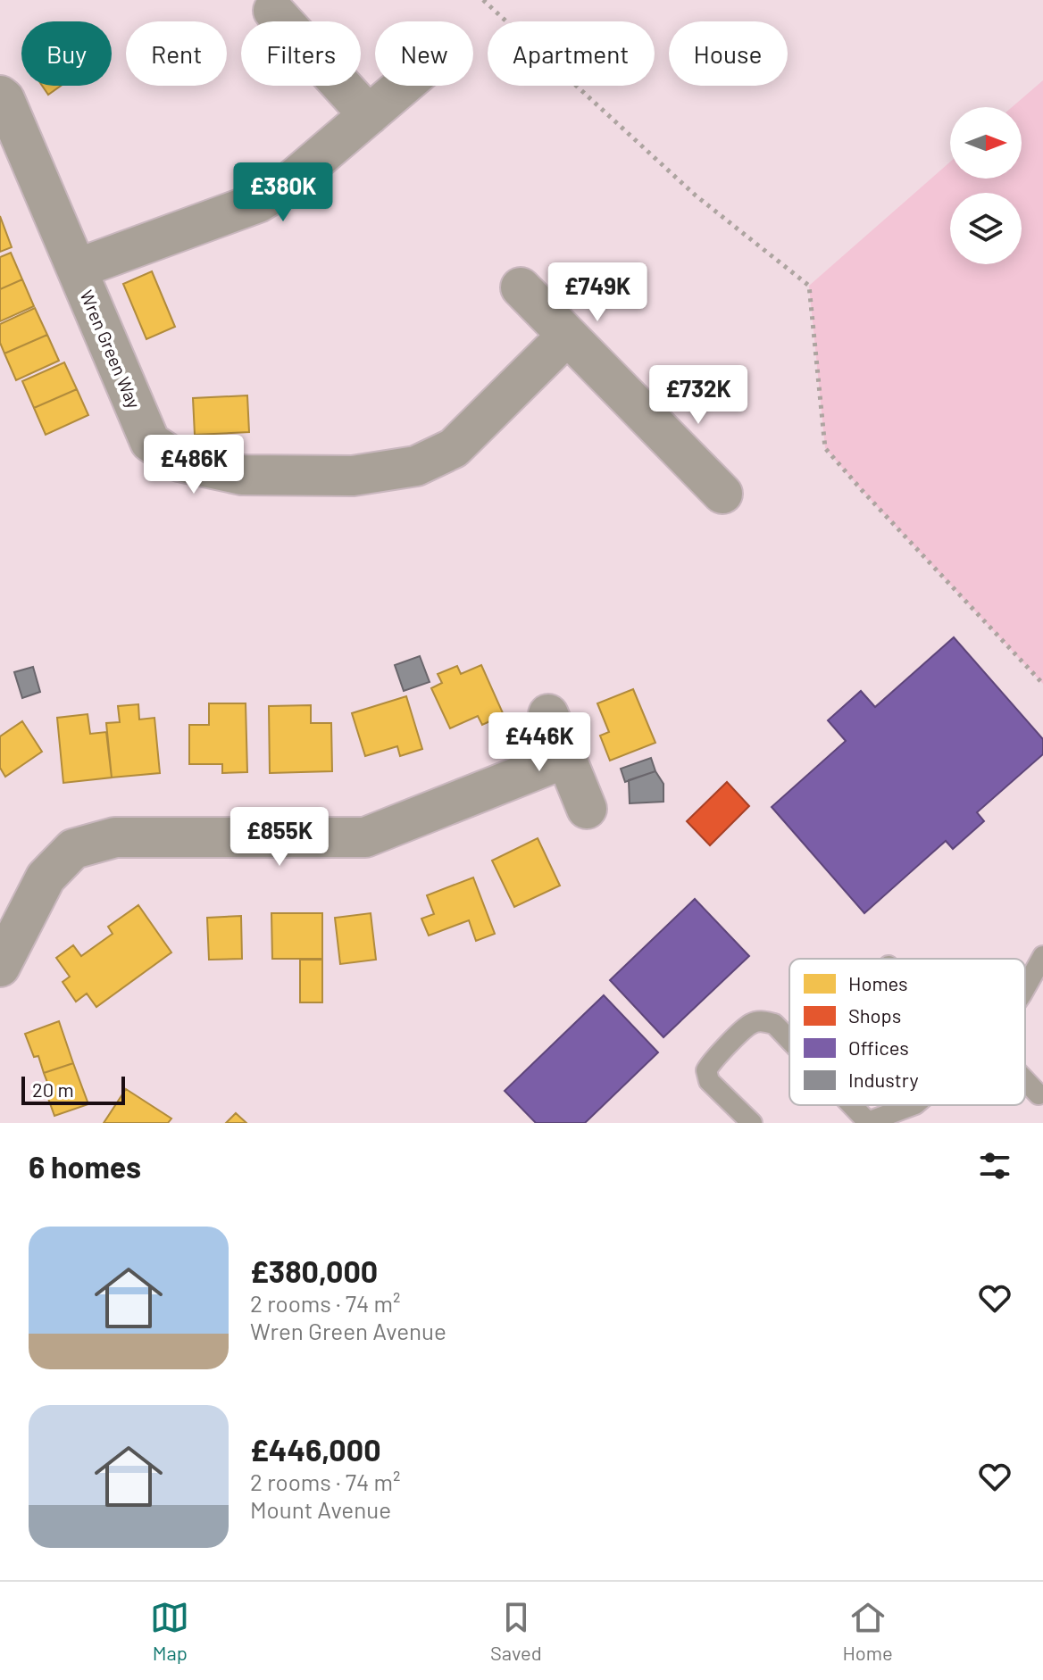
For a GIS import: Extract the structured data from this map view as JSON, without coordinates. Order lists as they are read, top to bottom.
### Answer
{
  "streets": {
    "street": ["Wren Green Way"]
  },
  "legend": [
    "Homes",
    "Shops",
    "Offices",
    "Industry"
  ],
  "scale_bar": "20 m",
  "north": "right",
  "page": {
    "chip": [
      "Buy",
      "Rent",
      "Filters",
      "New",
      "Apartment",
      "House"
    ],
    "price": [
      "£380K",
      "£749K",
      "£732K",
      "£486K",
      "£446K",
      "£855K"
    ],
    "scale": "20 m",
    "heading": "6 homes",
    "list": [
      {
        "name": "£380,000",
        "note": "2 rooms · 74 m² · Wren Green Avenue"
      },
      {
        "name": "£446,000",
        "note": "2 rooms · 74 m² · Mount Avenue"
      }
    ],
    "tabs": ["Map", "Saved", "Home"]
  }
}
